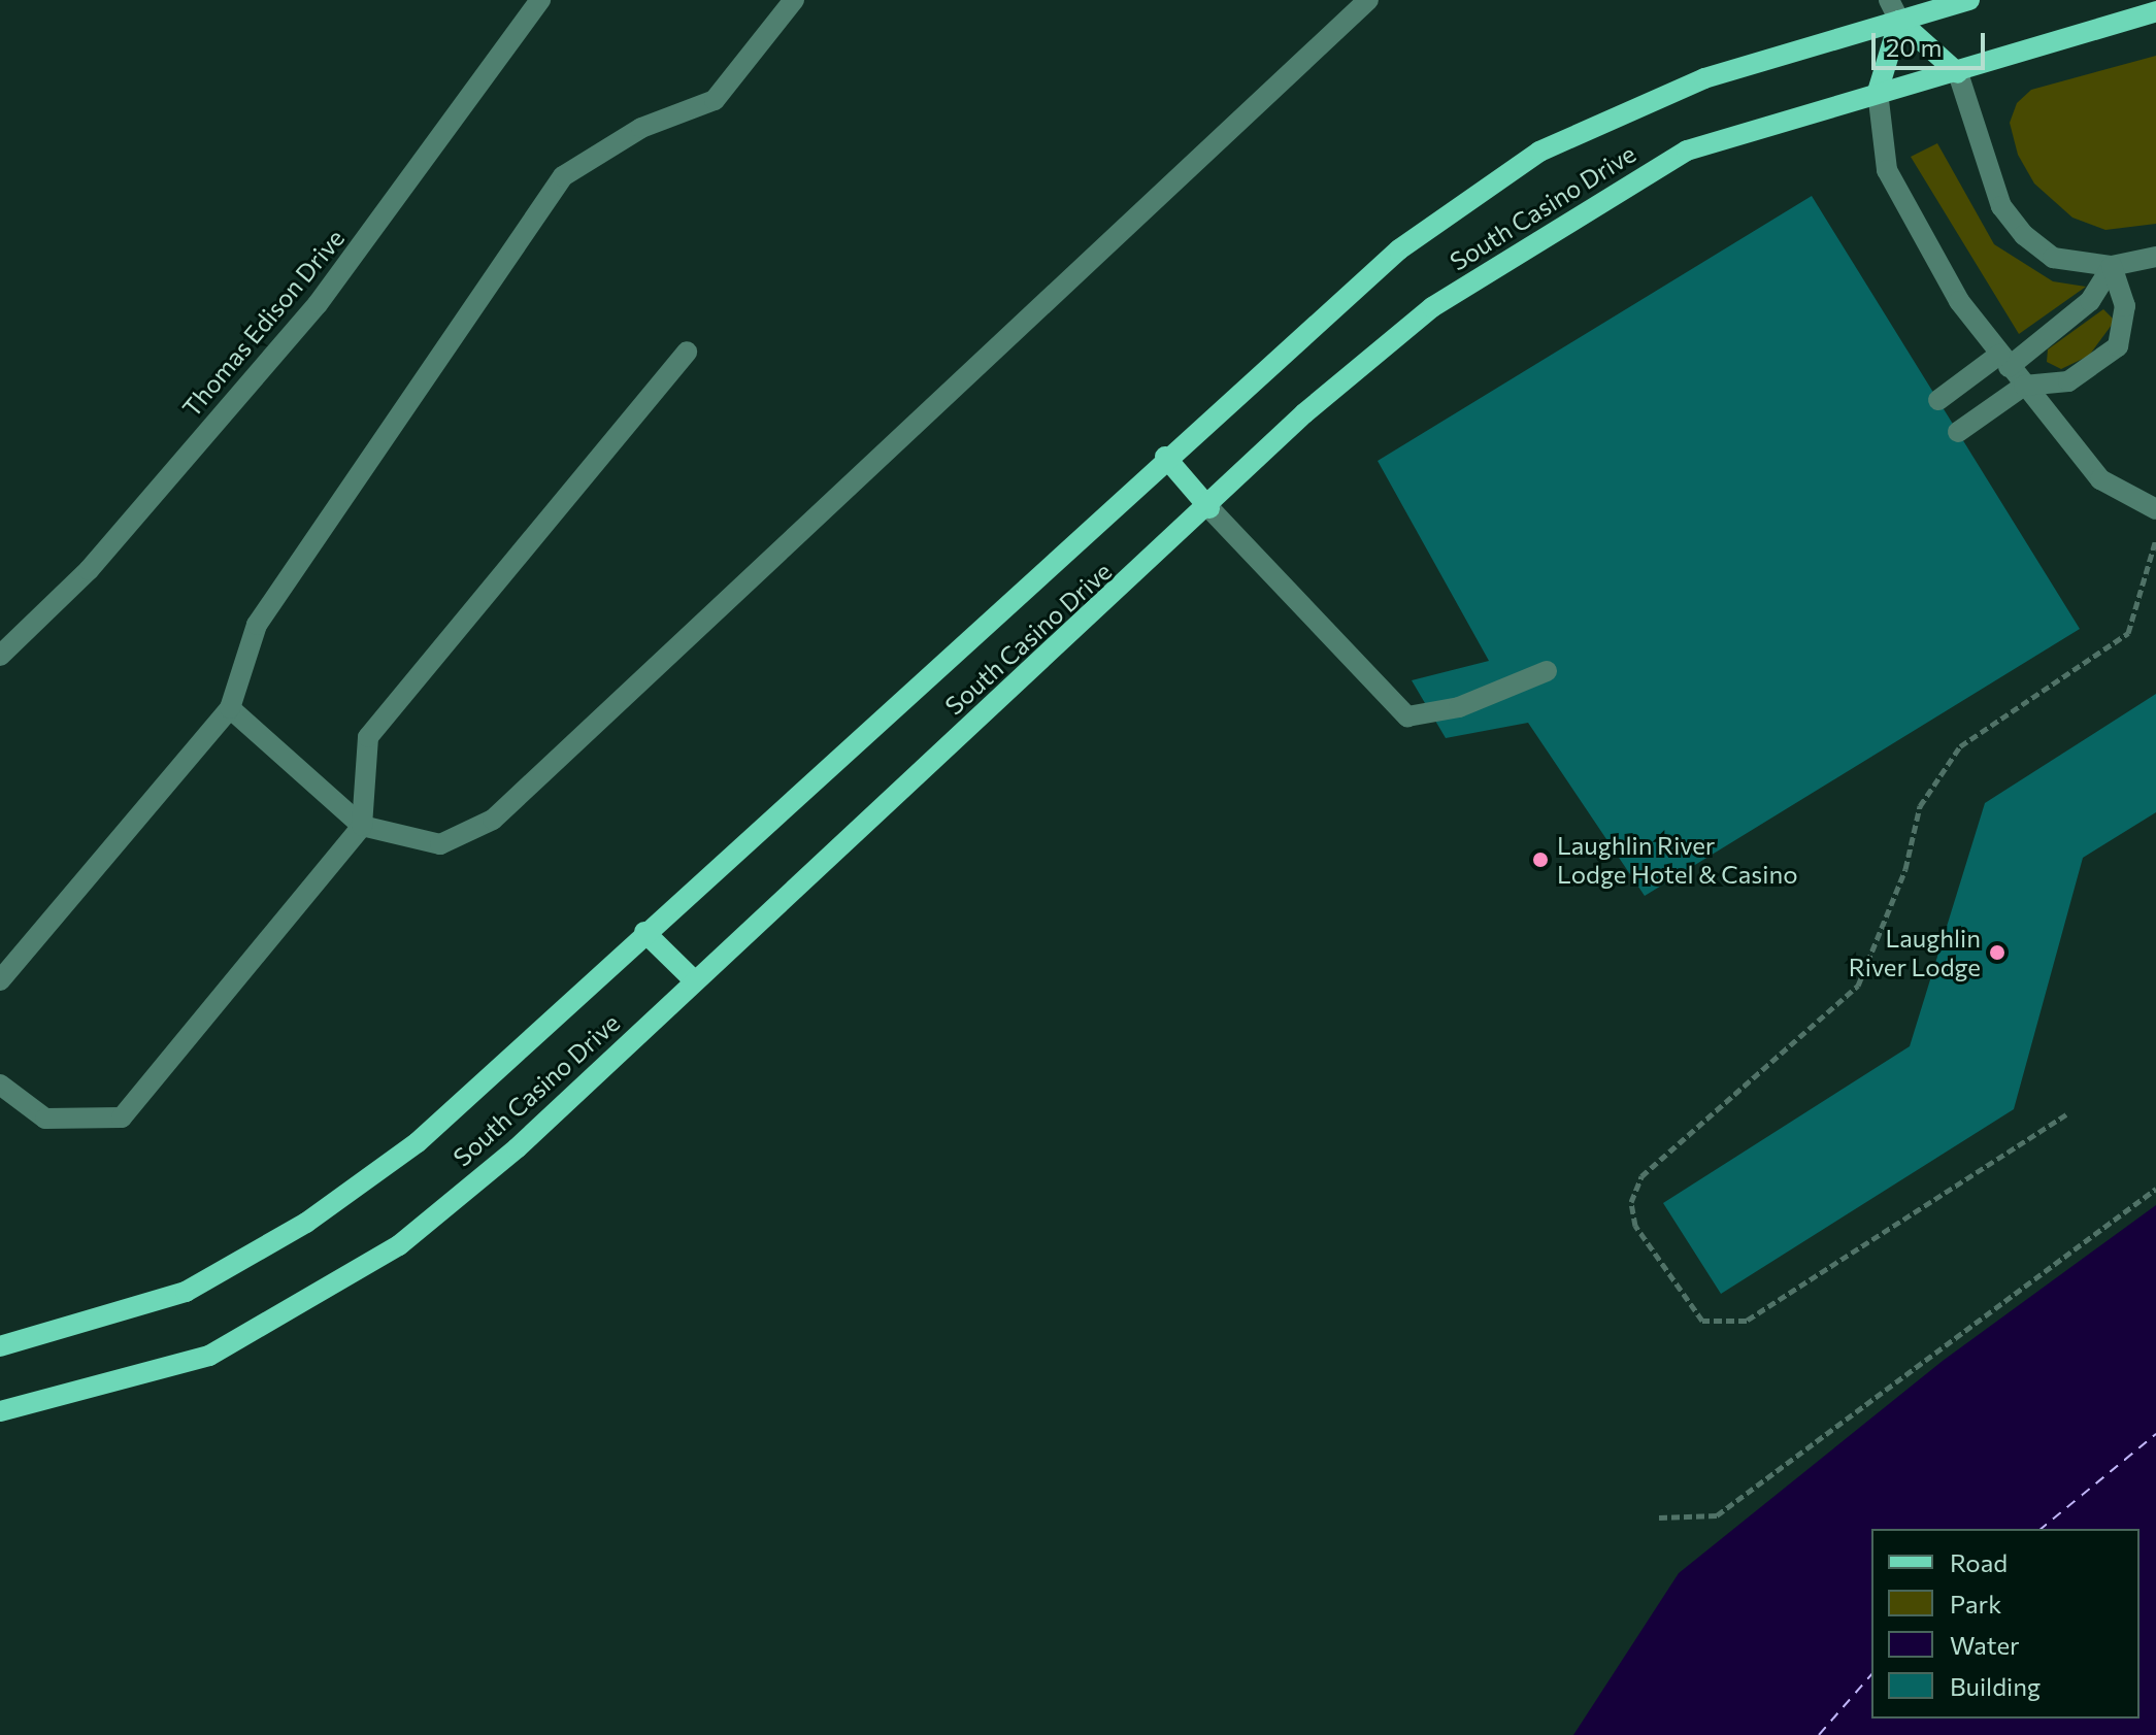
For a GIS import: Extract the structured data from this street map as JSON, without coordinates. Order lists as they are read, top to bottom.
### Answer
{
  "streets": {
    "main road": ["South Casino Drive"],
    "street": ["Thomas Edison Drive"]
  },
  "places": ["Laughlin River Lodge Hotel & Casino", "Laughlin River Lodge"],
  "legend": [
    "Road",
    "Park",
    "Water",
    "Building"
  ],
  "scale_bar": "20 m"
}
